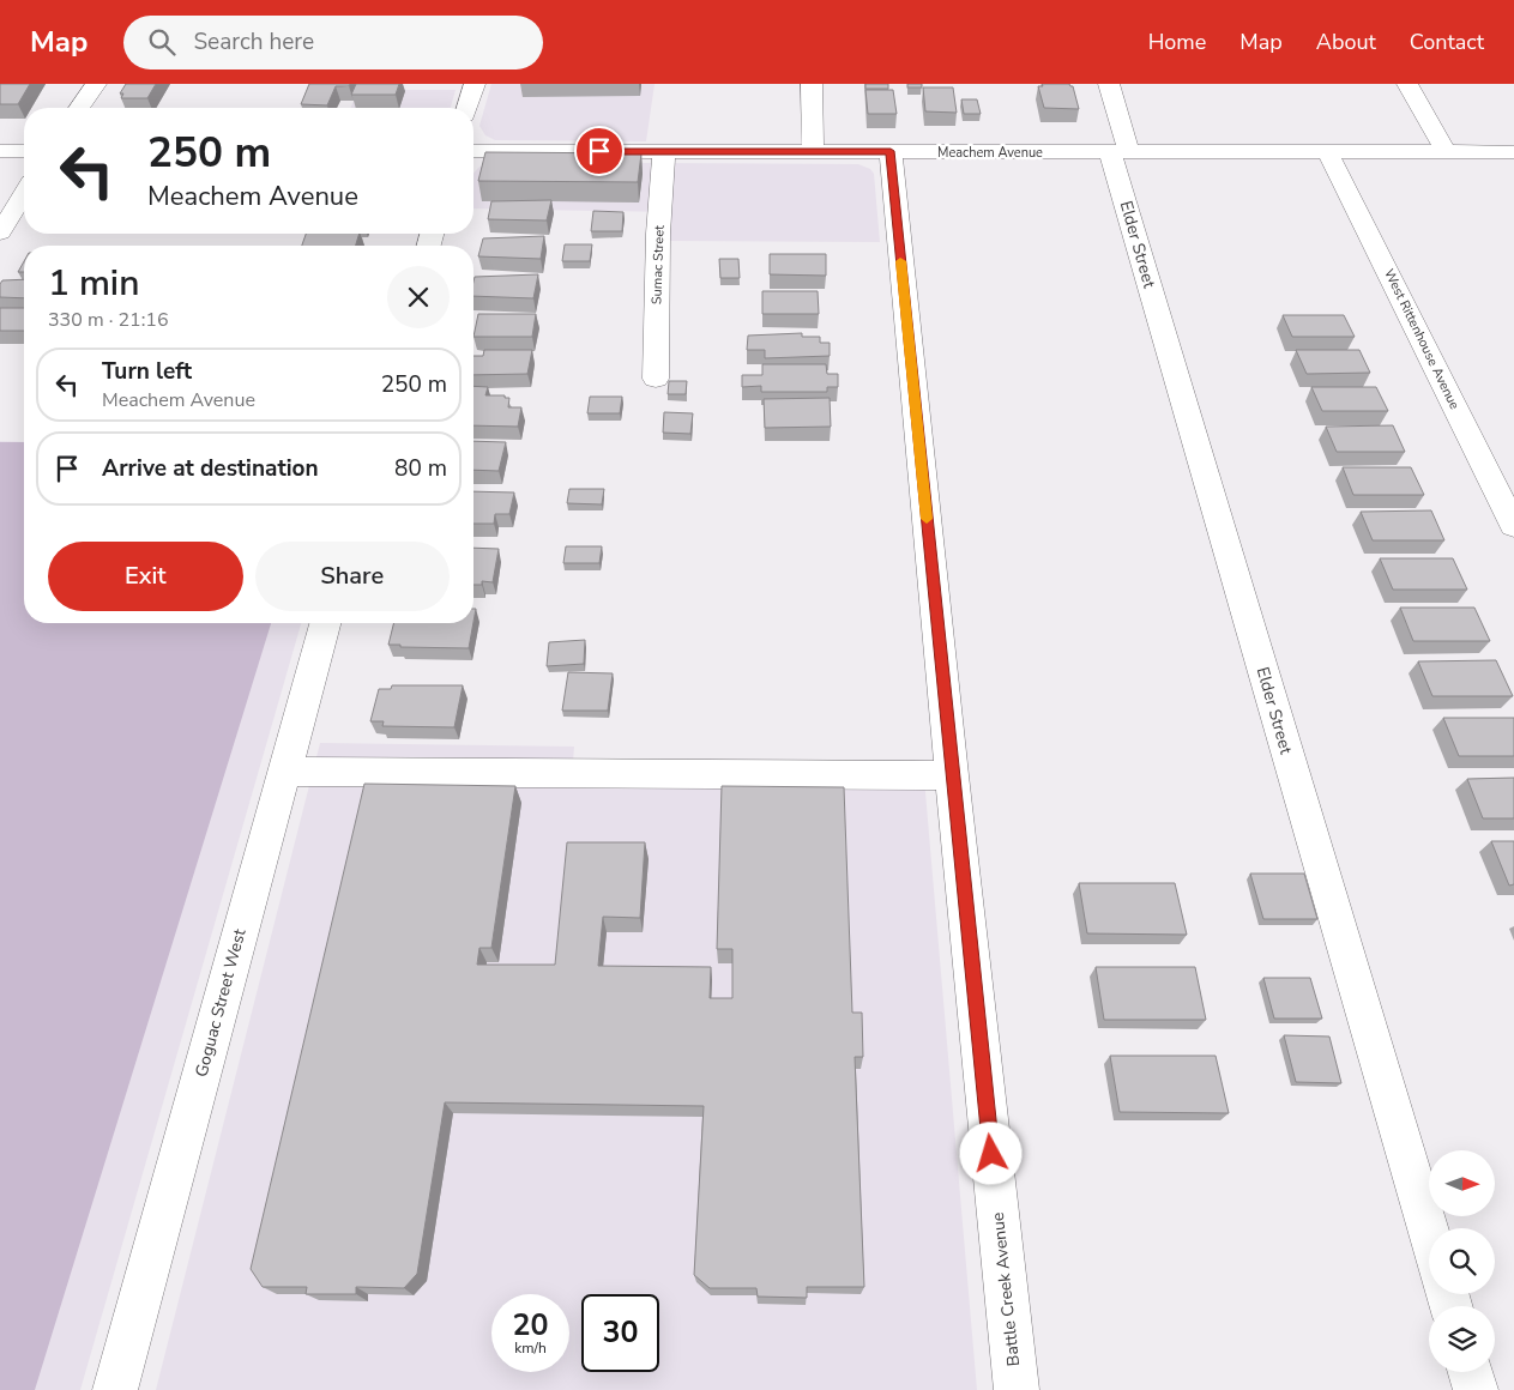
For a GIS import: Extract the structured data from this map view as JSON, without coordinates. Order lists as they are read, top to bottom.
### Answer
{
  "streets": {
    "street": [
      "Meachem Avenue",
      "Elder Street",
      "Sumac Street",
      "West Rittenhouse Avenue",
      "Goguac Street West",
      "Battle Creek Avenue"
    ]
  },
  "crossings": [
    ["Meachem Avenue", "Elder Street"],
    ["Meachem Avenue", "Sumac Street"],
    ["Meachem Avenue", "West Rittenhouse Avenue"],
    ["Meachem Avenue", "Battle Creek Avenue"]
  ],
  "north": "right",
  "page": {
    "header": "Map",
    "search": "Search here",
    "nav": [
      "Home",
      "Map",
      "About",
      "Contact"
    ],
    "turn": ["250 m", "Meachem Avenue"],
    "heading": ["1 min", "330 m · 21:16"],
    "list": [
      {
        "name": "Turn left",
        "note": "Meachem Avenue",
        "value": "250 m"
      },
      {
        "name": "Arrive at destination",
        "value": "80 m"
      }
    ],
    "buttons": ["Exit", "Share"],
    "speed": "20 km/h",
    "limit": "30"
  }
}
